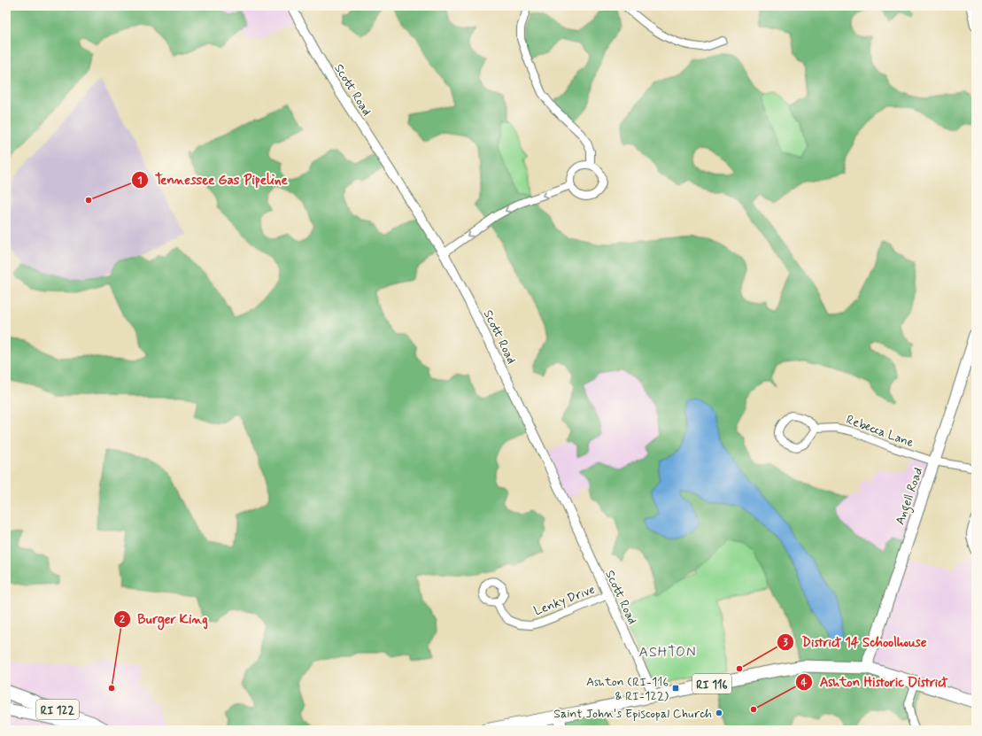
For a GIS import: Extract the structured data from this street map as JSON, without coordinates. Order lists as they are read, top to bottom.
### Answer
{
  "streets": {
    "main road": ["Angell Road", "RI 116", "RI 122"],
    "street": ["Scott Road", "Rebecca Lane", "Lenky Drive"]
  },
  "crossings": [
    ["Scott Road", "Lenky Drive"],
    ["Scott Road", "RI 116"],
    ["Rebecca Lane", "Angell Road"],
    ["Angell Road", "RI 116"]
  ],
  "districts": ["ASHTON"],
  "places": {
    "other": [
      "Tennessee Gas Pipeline",
      "District 14 Schoolhouse",
      "Burger King",
      "Ashton Historic District",
      "Saint John's Episcopal Church"
    ],
    "transit": ["Ashton (RI-116 & RI-122)"]
  }
}
